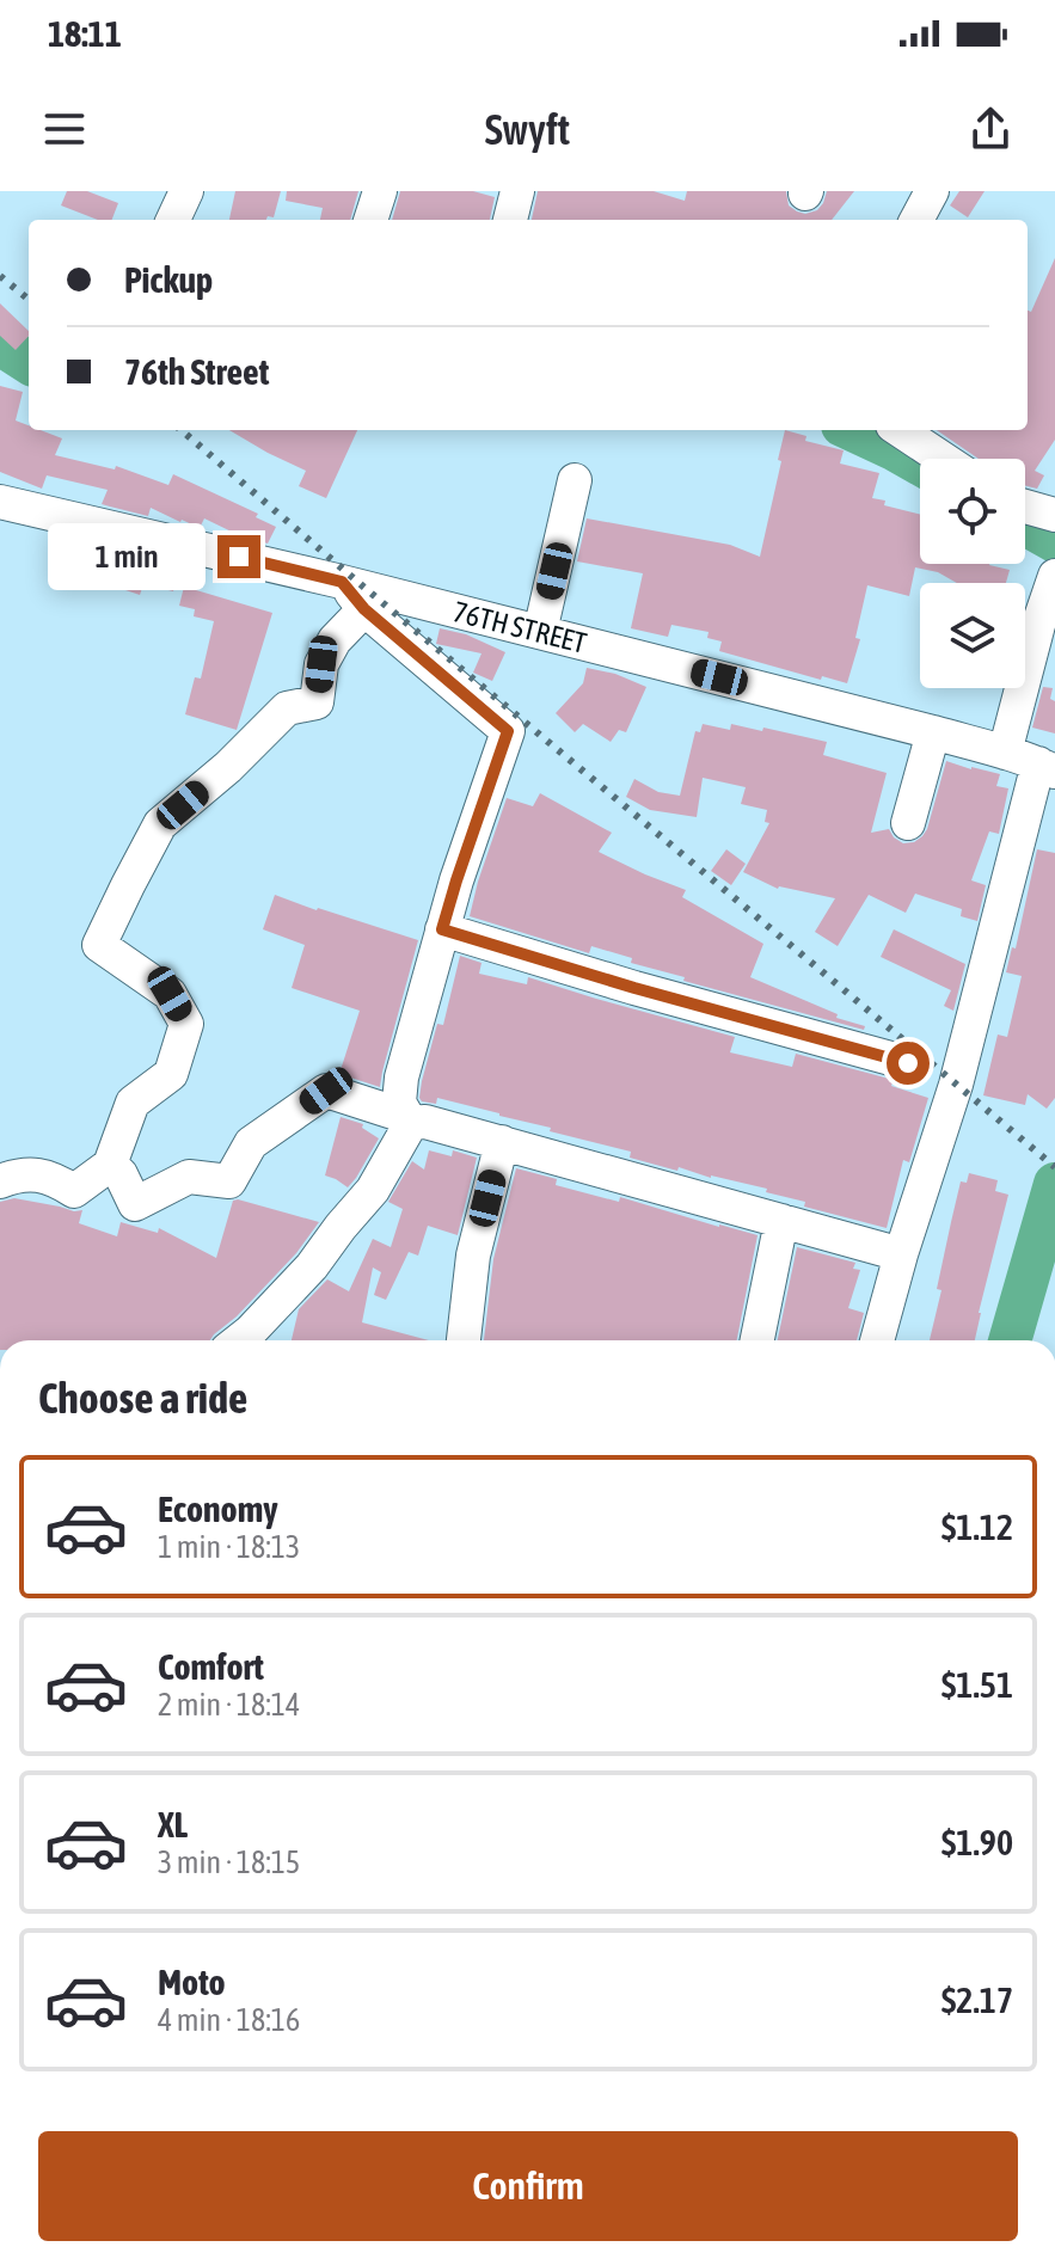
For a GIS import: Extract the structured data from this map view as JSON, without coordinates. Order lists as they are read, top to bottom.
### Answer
{
  "streets": {
    "street": ["76TH STREET"]
  },
  "page": {
    "status": "18:11",
    "header": "Swyft",
    "banner": ["Pickup", "76th Street"],
    "bubble": "1 min",
    "heading": "Choose a ride",
    "list": [
      {
        "name": "Economy",
        "note": "1 min · 18:13",
        "value": "$1.12"
      },
      {
        "name": "Comfort",
        "note": "2 min · 18:14",
        "value": "$1.51"
      },
      {
        "name": "XL",
        "note": "3 min · 18:15",
        "value": "$1.90"
      },
      {
        "name": "Moto",
        "note": "4 min · 18:16",
        "value": "$2.17"
      }
    ],
    "buttons": "Confirm"
  }
}
